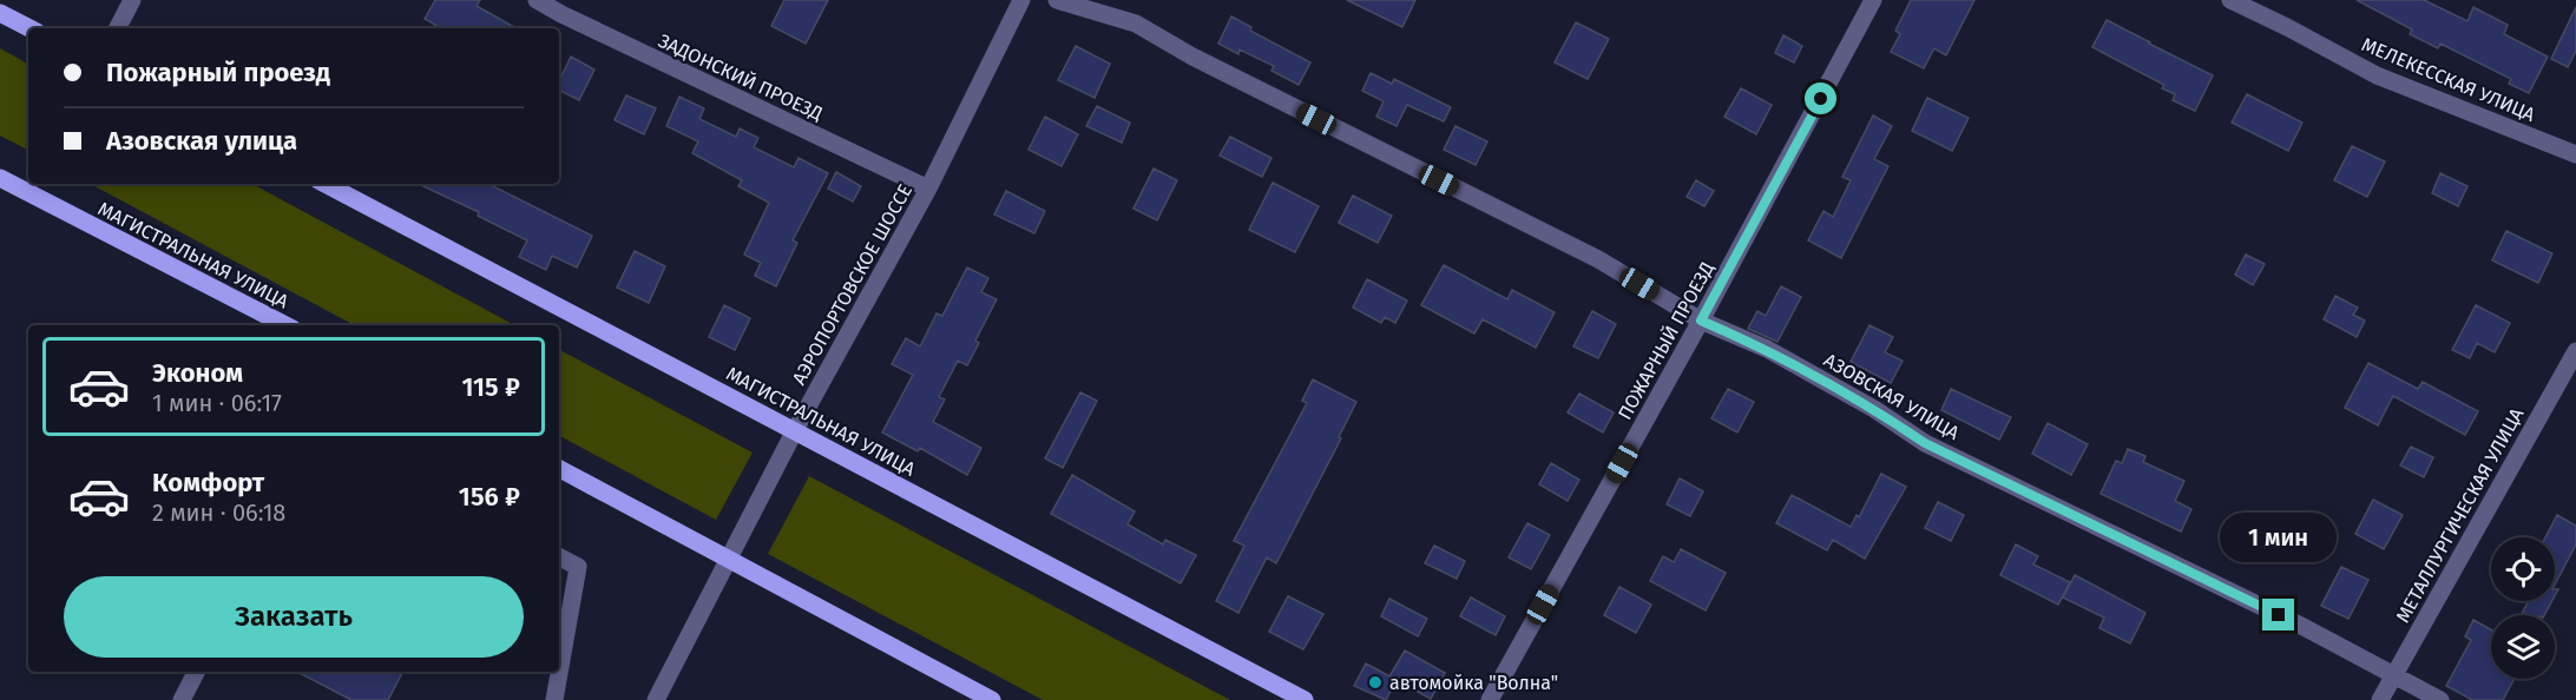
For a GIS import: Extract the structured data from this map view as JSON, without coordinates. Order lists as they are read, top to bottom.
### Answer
{
  "streets": {
    "main road": ["МАГИСТРАЛЬНАЯ УЛИЦА"],
    "street": [
      "ЗАДОНСКИЙ ПРОЕЗД",
      "МЕЛЕКЕССКАЯ УЛИЦА",
      "АЭРОПОРТОВСКОЕ ШОССЕ",
      "ПОЖАРНЫЙ ПРОЕЗД",
      "АЗОВСКАЯ УЛИЦА",
      "МЕТАЛЛУРГИЧЕСКАЯ УЛИЦА"
    ]
  },
  "crossings": [
    ["ЗАДОНСКИЙ ПРОЕЗД", "АЭРОПОРТОВСКОЕ ШОССЕ"],
    ["МАГИСТРАЛЬНАЯ УЛИЦА", "АЭРОПОРТОВСКОЕ ШОССЕ"],
    ["ПОЖАРНЫЙ ПРОЕЗД", "АЗОВСКАЯ УЛИЦА"],
    ["АЗОВСКАЯ УЛИЦА", "МЕТАЛЛУРГИЧЕСКАЯ УЛИЦА"]
  ],
  "places": ["автомойка \"Волна\""],
  "page": {
    "banner": ["Пожарный проезд", "Азовская улица"],
    "list": [
      {
        "name": "Эконом",
        "note": "1 мин · 06:17",
        "value": "115 ₽"
      },
      {
        "name": "Комфорт",
        "note": "2 мин · 06:18",
        "value": "156 ₽"
      }
    ],
    "bubble": "1 мин",
    "buttons": "Заказать"
  }
}
